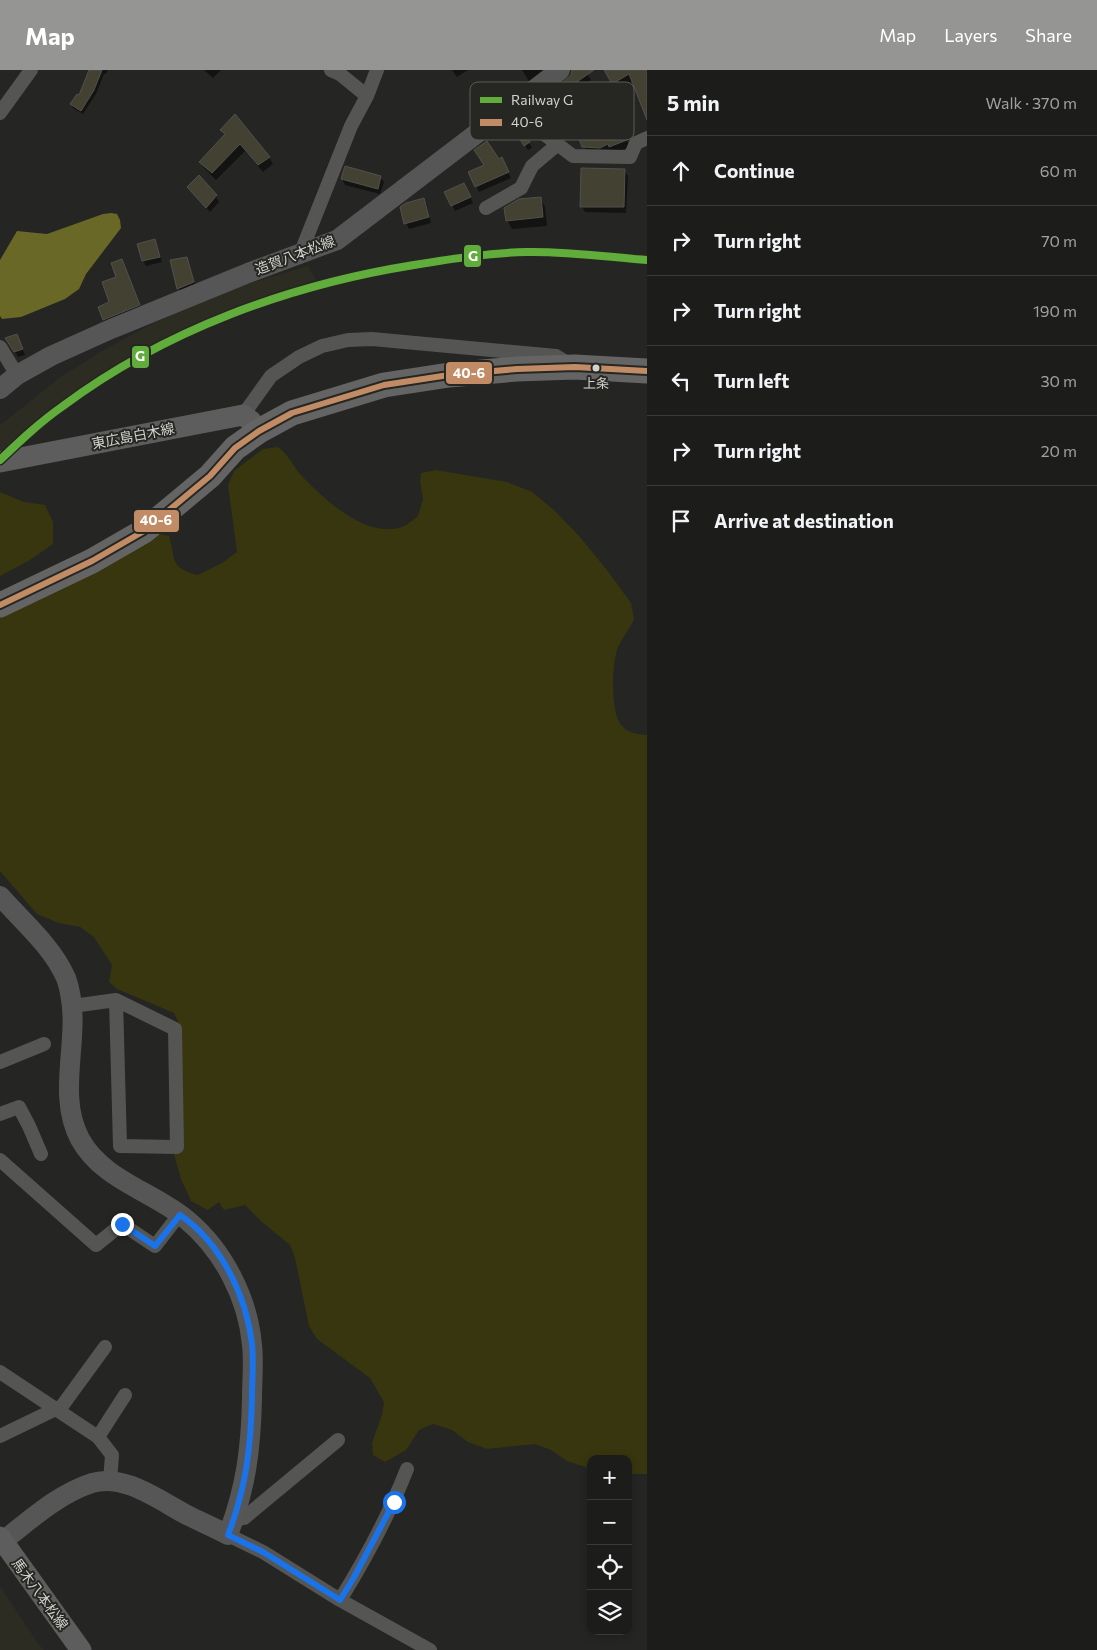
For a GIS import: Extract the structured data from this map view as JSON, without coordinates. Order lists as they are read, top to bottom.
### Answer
{
  "streets": {
    "main road": ["東広島白木線", "馬木八本松線"],
    "street": ["造賀八本松線"]
  },
  "places": ["上条"],
  "lines": ["rail line G", "transit line 40-6"],
  "legend": ["Railway G", "40-6"],
  "page": {
    "header": "Map",
    "nav": ["Map", "Layers", "Share"],
    "heading": ["5 min", "Walk · 370 m"],
    "list": [
      ["Continue", "60 m"],
      ["Turn right", "70 m"],
      ["Turn right", "190 m"],
      ["Turn left", "30 m"],
      ["Turn right", "20 m"],
      "Arrive at destination"
    ],
    "map_buttons": ["+", "−"]
  }
}
